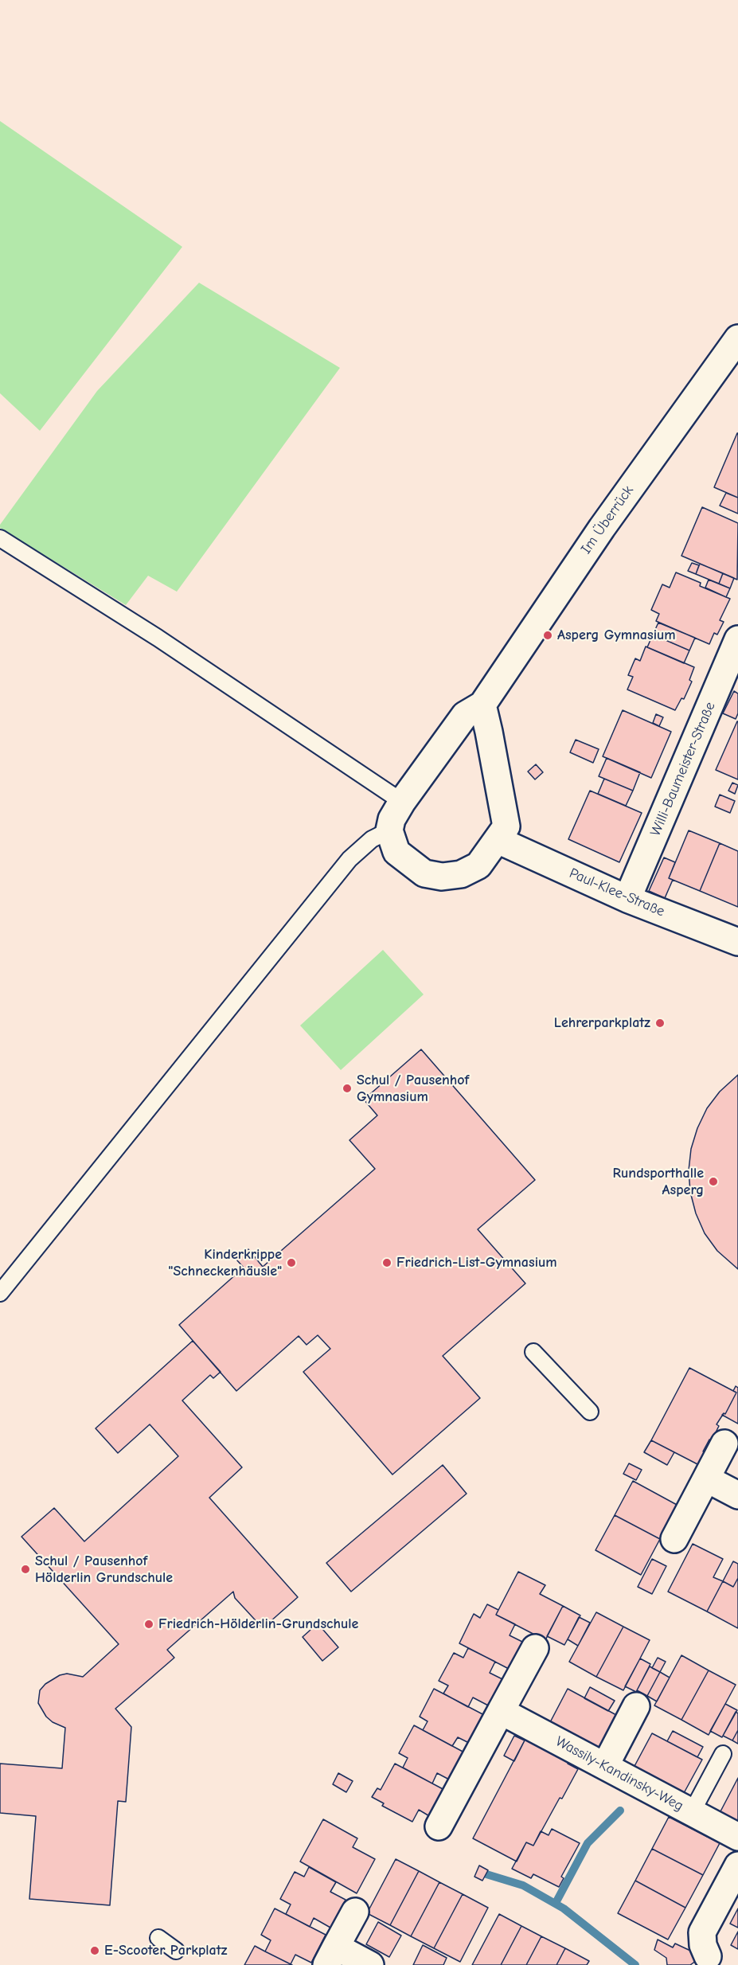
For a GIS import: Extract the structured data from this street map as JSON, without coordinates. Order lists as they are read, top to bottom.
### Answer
{
  "streets": {
    "street": [
      "Im Überrück",
      "Willi-Baumeister-Straße",
      "Paul-Klee-Straße",
      "Wassily-Kandinsky-Weg"
    ]
  },
  "crossings": [
    ["Willi-Baumeister-Straße", "Paul-Klee-Straße"]
  ],
  "places": [
    "Asperg Gymnasium",
    "Lehrerparkplatz",
    "Schul / Pausenhof Gymnasium",
    "Rundsporthalle Asperg",
    "Kinderkrippe \"Schneckenhäusle\"",
    "Friedrich-List-Gymnasium",
    "Schul / Pausenhof Hölderlin Grundschule",
    "Friedrich-Hölderlin-Grundschule",
    "E-Scooter Parkplatz"
  ]
}
